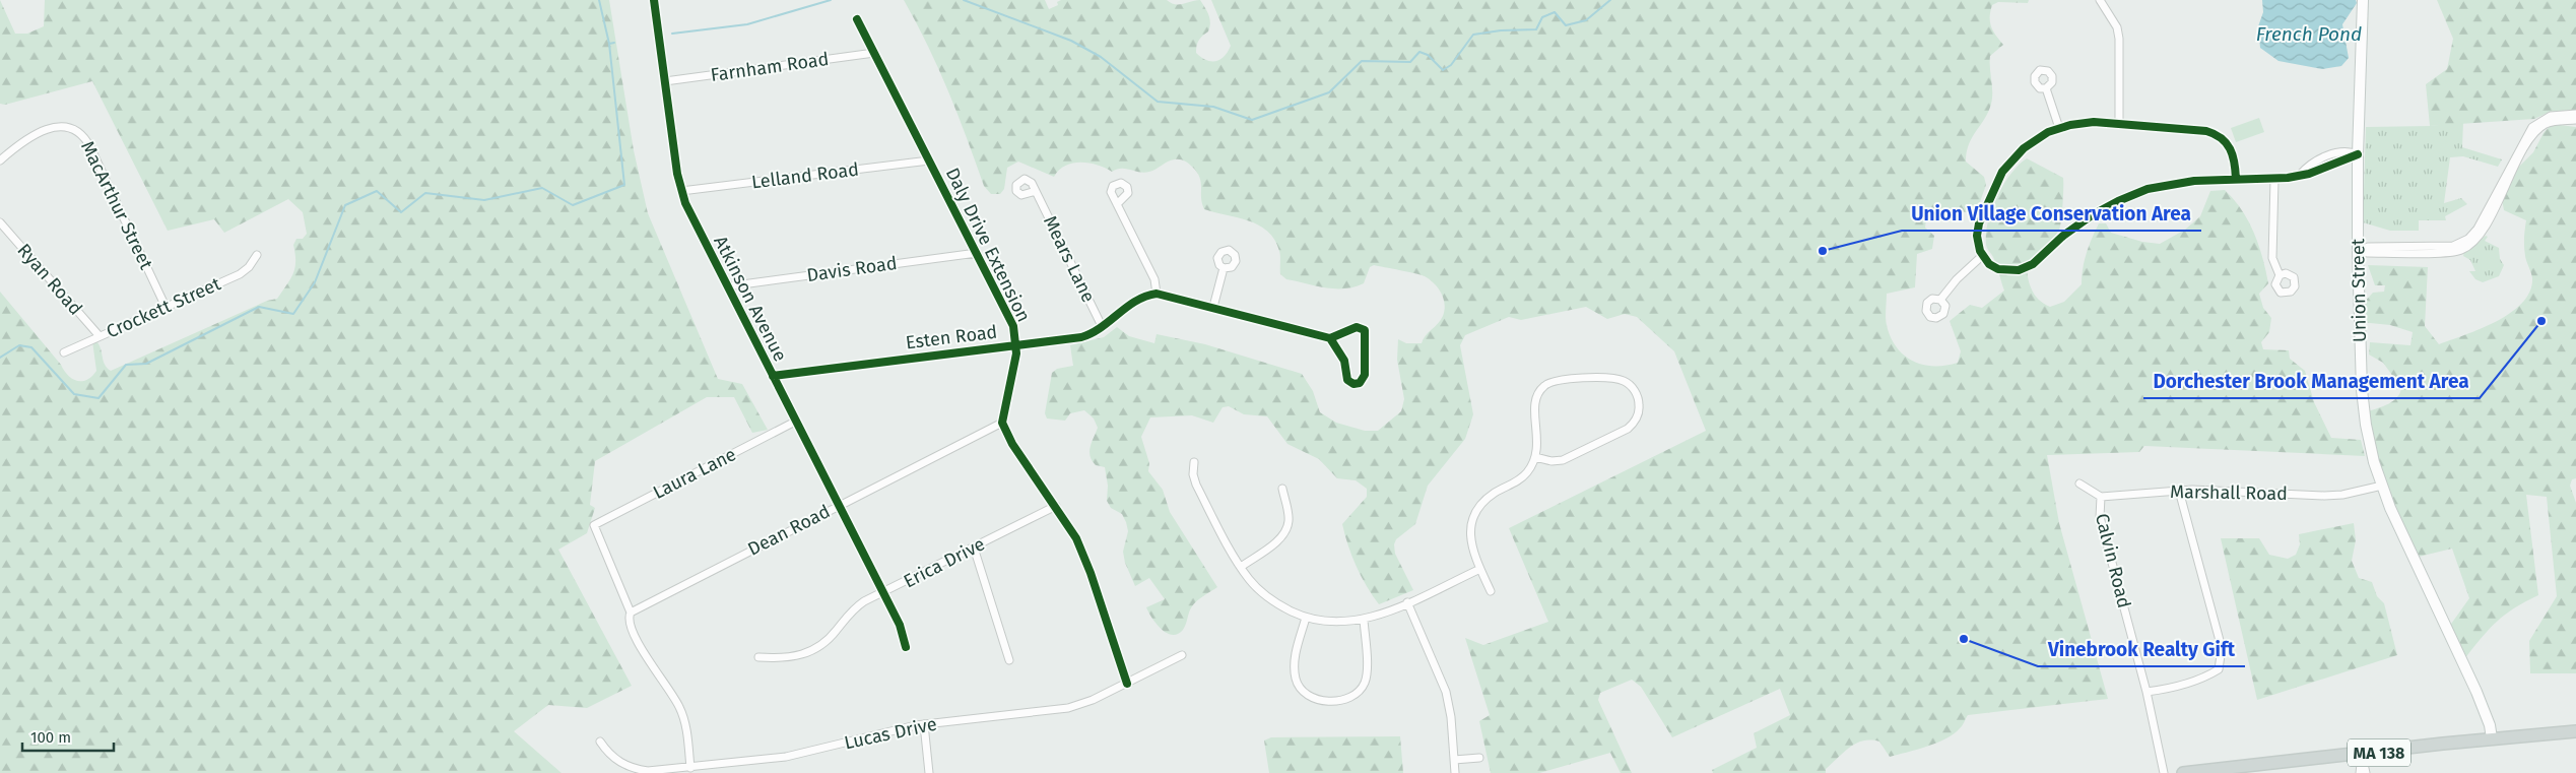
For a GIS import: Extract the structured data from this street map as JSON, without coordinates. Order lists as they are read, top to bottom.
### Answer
{
  "streets": {
    "main road": ["Union Street", "MA 138"],
    "street": [
      "Farnham Road",
      "Lelland Road",
      "MacArthur Street",
      "Daly Drive Extension",
      "Mears Lane",
      "Davis Road",
      "Ryan Road",
      "Atkinson Avenue",
      "Crockett Street",
      "Esten Road",
      "Laura Lane",
      "Marshall Road",
      "Dean Road",
      "Calvin Road",
      "Erica Drive",
      "Lucas Drive"
    ]
  },
  "crossings": [
    ["Farnham Road", "Daly Drive Extension"],
    ["Farnham Road", "Atkinson Avenue"],
    ["Lelland Road", "Daly Drive Extension"],
    ["Lelland Road", "Atkinson Avenue"],
    ["MacArthur Street", "Crockett Street"],
    ["Daly Drive Extension", "Davis Road"],
    ["Daly Drive Extension", "Esten Road"],
    ["Daly Drive Extension", "Dean Road"],
    ["Mears Lane", "Esten Road"],
    ["Davis Road", "Atkinson Avenue"],
    ["Ryan Road", "Crockett Street"],
    ["Union Street", "Marshall Road"],
    ["Union Street", "MA 138"],
    ["Atkinson Avenue", "Esten Road"],
    ["Atkinson Avenue", "Laura Lane"],
    ["Atkinson Avenue", "Dean Road"],
    ["Atkinson Avenue", "Erica Drive"],
    ["Laura Lane", "Dean Road"],
    ["Marshall Road", "Calvin Road"]
  ],
  "water": ["French Pond"],
  "places": ["Union Village Conservation Area", "Dorchester Brook Management Area", "Vinebrook Realty Gift"],
  "scale_bar": "100 m"
}
